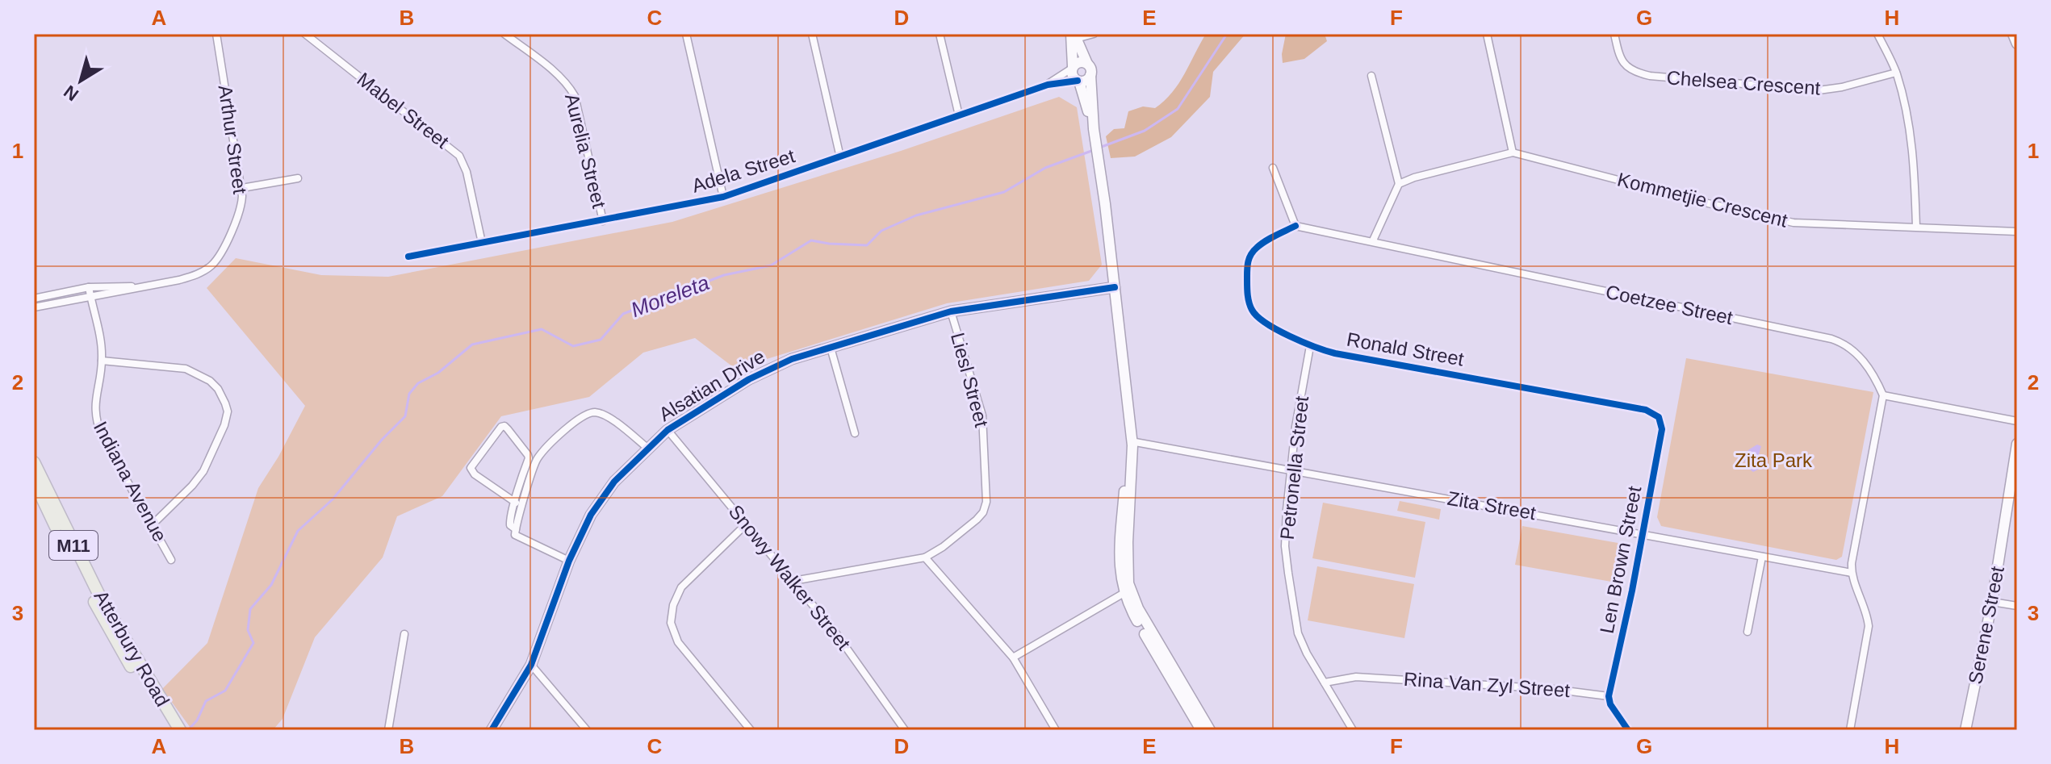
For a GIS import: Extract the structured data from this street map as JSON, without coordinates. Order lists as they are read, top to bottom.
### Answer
{
  "streets": {
    "main road": ["M11", "Atterbury Road"],
    "street": [
      "Chelsea Crescent",
      "Mabel Street",
      "Arthur Street",
      "Aurelia Street",
      "Adela Street",
      "Kommetjie Crescent",
      "Coetzee Street",
      "Ronald Street",
      "Liesl Street",
      "Alsatian Drive",
      "Petronella Street",
      "Indiana Avenue",
      "Zita Street",
      "Len Brown Street",
      "Snowy Walker Street",
      "Serene Street",
      "Rina Van Zyl Street"
    ]
  },
  "crossings": [
    ["Mabel Street", "Adela Street"],
    ["Aurelia Street", "Adela Street"],
    ["Coetzee Street", "Ronald Street"],
    ["Ronald Street", "Petronella Street"],
    ["Ronald Street", "Len Brown Street"],
    ["Liesl Street", "Alsatian Drive"],
    ["Liesl Street", "Snowy Walker Street"],
    ["Alsatian Drive", "Snowy Walker Street"],
    ["Petronella Street", "Zita Street"],
    ["Petronella Street", "Rina Van Zyl Street"],
    ["Zita Street", "Len Brown Street"],
    ["Len Brown Street", "Rina Van Zyl Street"]
  ],
  "water": ["Moreleta"],
  "parks": ["Zita Park"],
  "north": "bottom left",
  "grid": {
    "columns": [
      "A",
      "B",
      "C",
      "D",
      "E",
      "F",
      "G",
      "H"
    ],
    "rows": ["1", "2", "3"]
  }
}
